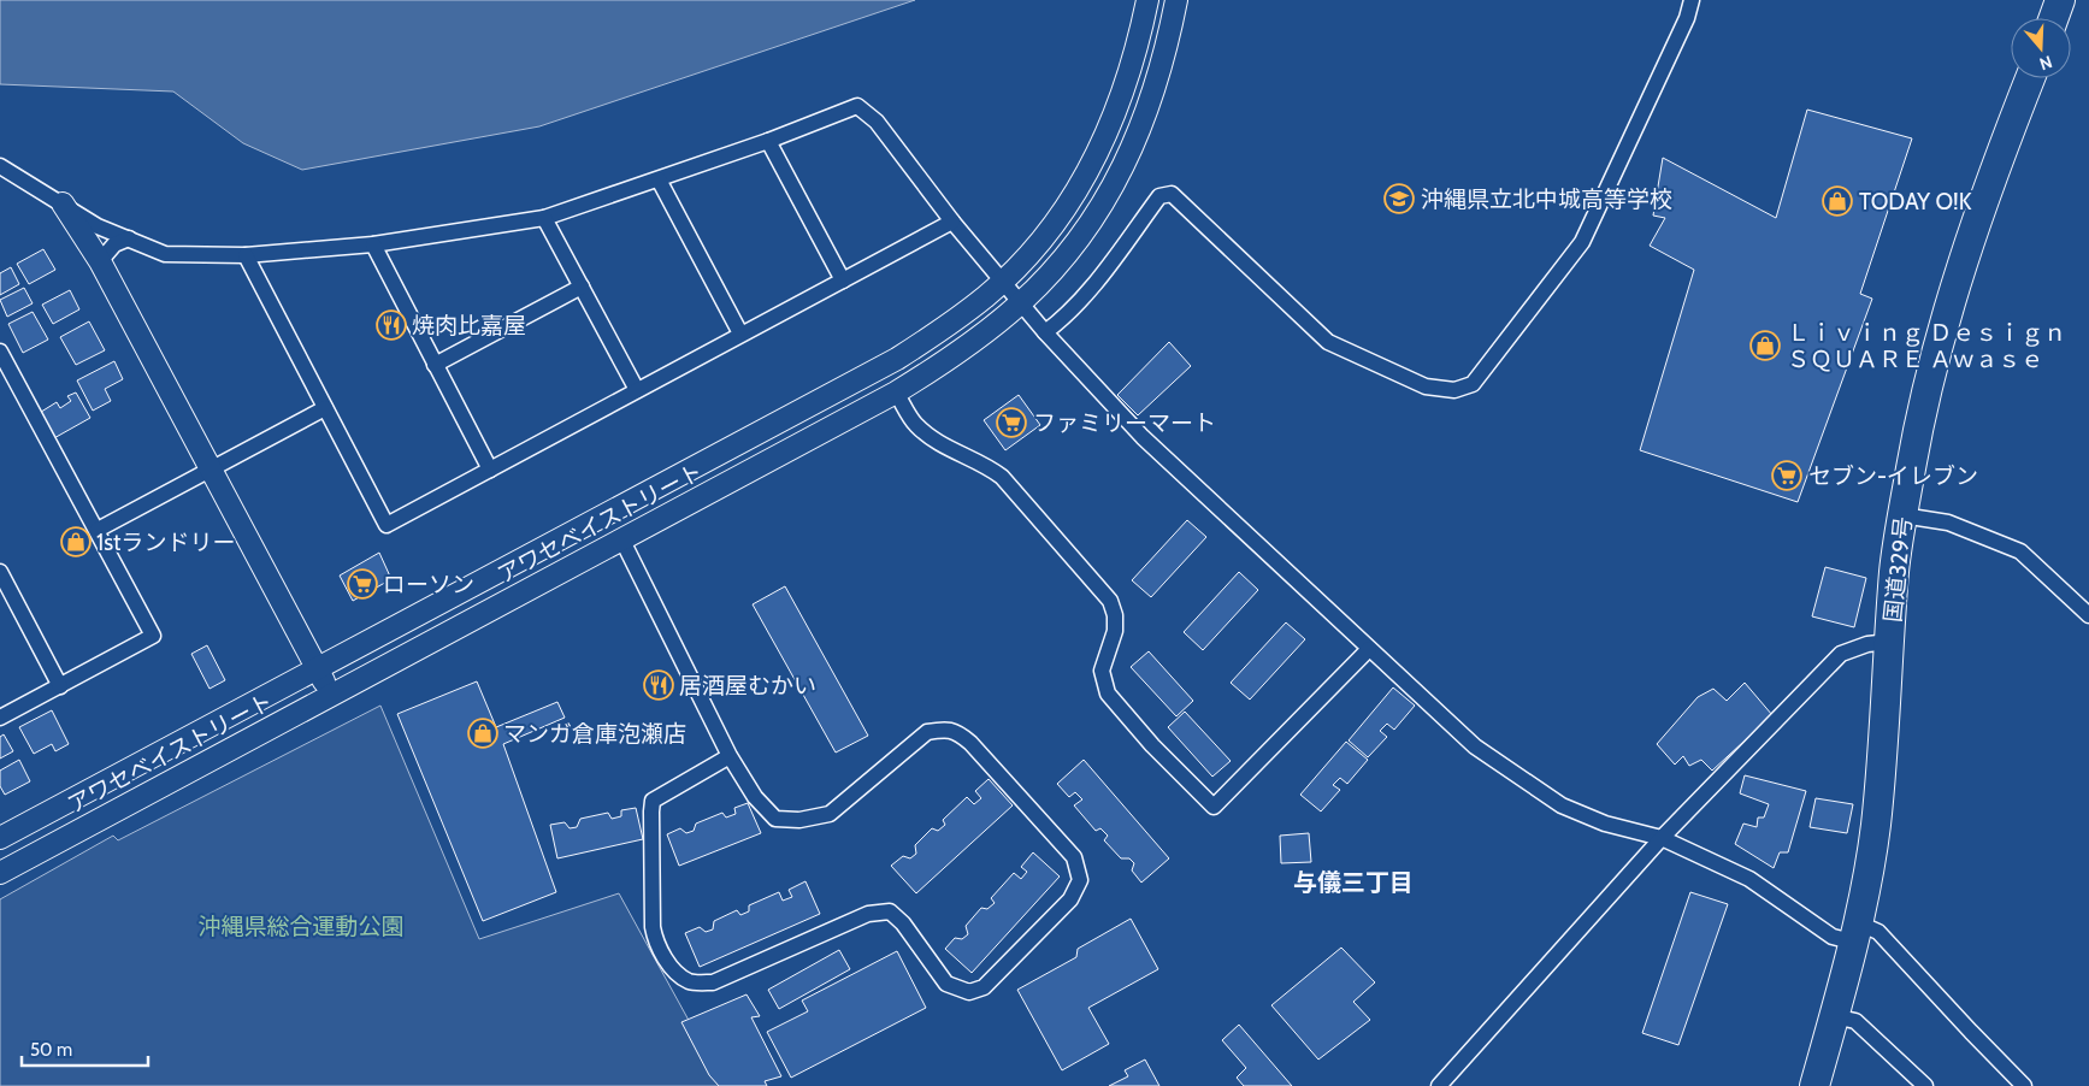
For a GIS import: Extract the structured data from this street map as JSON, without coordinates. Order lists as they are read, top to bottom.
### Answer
{
  "streets": {
    "highway": ["国道329号"],
    "main road": ["アワセベイストリート"]
  },
  "districts": ["与儀三丁目"],
  "parks": ["沖縄県総合運動公園"],
  "places": {
    "school or university": ["沖縄県立北中城高等学校"],
    "shop": [
      "TODAY O!K",
      "Ｌｉｖｉｎｇ Ｄｅｓｉｇｎ ＳＱＵＡＲＥ Ａｗａｓｅ",
      "1stランドリー",
      "マンガ倉庫泡瀬店"
    ],
    "restaurant": ["焼肉比嘉屋", "居酒屋むかい"],
    "supermarket": ["ファミリーマート", "セブン-イレブン", "ローソン"]
  },
  "scale_bar": "50 m",
  "north": "bottom"
}
